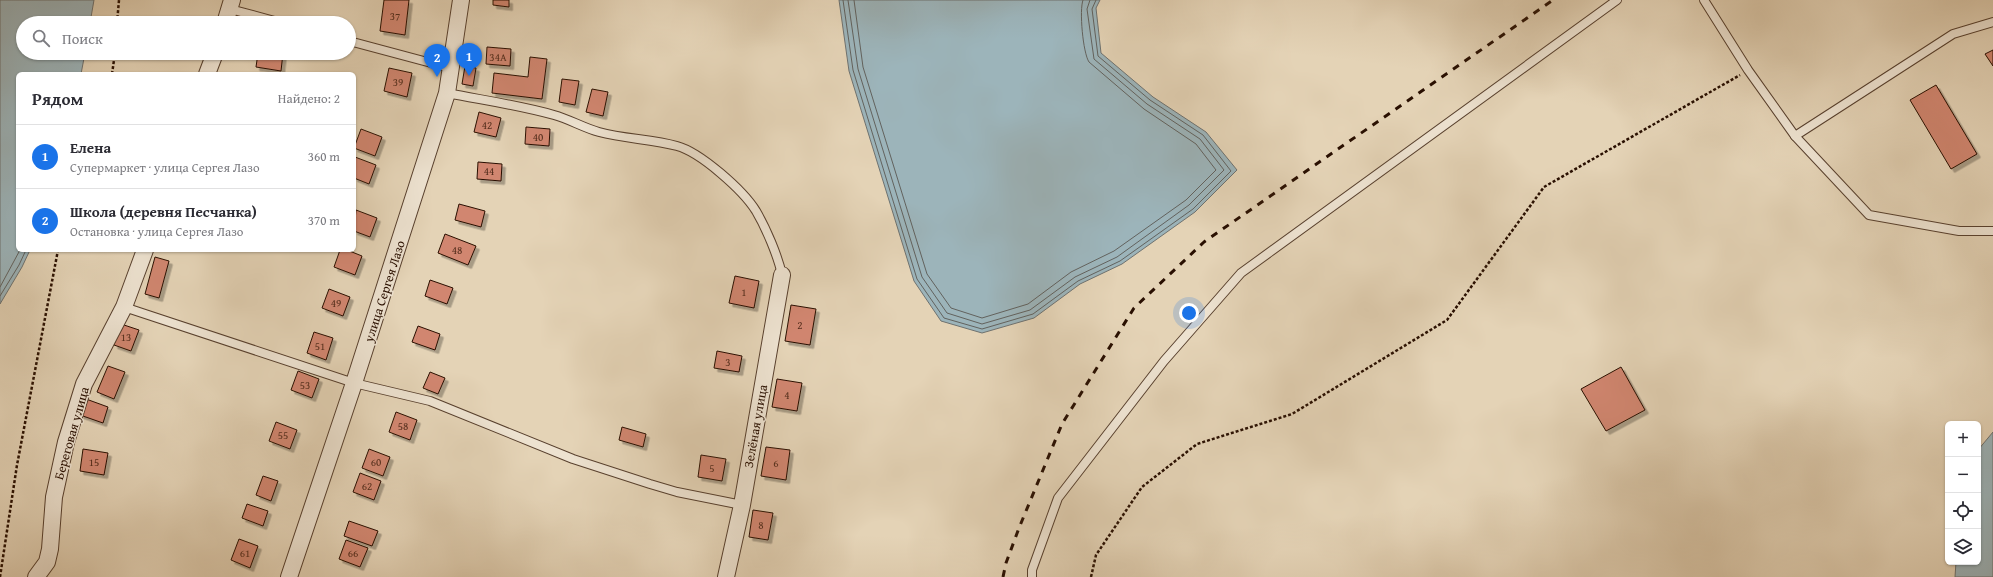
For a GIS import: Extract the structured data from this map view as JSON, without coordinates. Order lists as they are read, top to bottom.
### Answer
{
  "streets": {
    "street": ["улица Сергея Лазо", "Зелёная улица", "Береговая улица"]
  },
  "house_numbers": [
    "37",
    "34А",
    "39",
    "42",
    "40",
    "44",
    "48",
    "1",
    "49",
    "2",
    "13",
    "51",
    "3",
    "53",
    "4",
    "58",
    "55",
    "15",
    "60",
    "6",
    "5",
    "62",
    "8",
    "61",
    "66"
  ],
  "page": {
    "search": "Поиск",
    "pins": ["1", "2"],
    "heading": ["Рядом", "Найдено: 2"],
    "list": [
      {
        "mark": "1",
        "name": "Елена",
        "note": "Супермаркет · улица Сергея Лазо",
        "value": "360 m"
      },
      {
        "mark": "2",
        "name": "Школа (деревня Песчанка)",
        "note": "Остановка · улица Сергея Лазо",
        "value": "370 m"
      }
    ],
    "map_buttons": ["+", "−"]
  }
}
